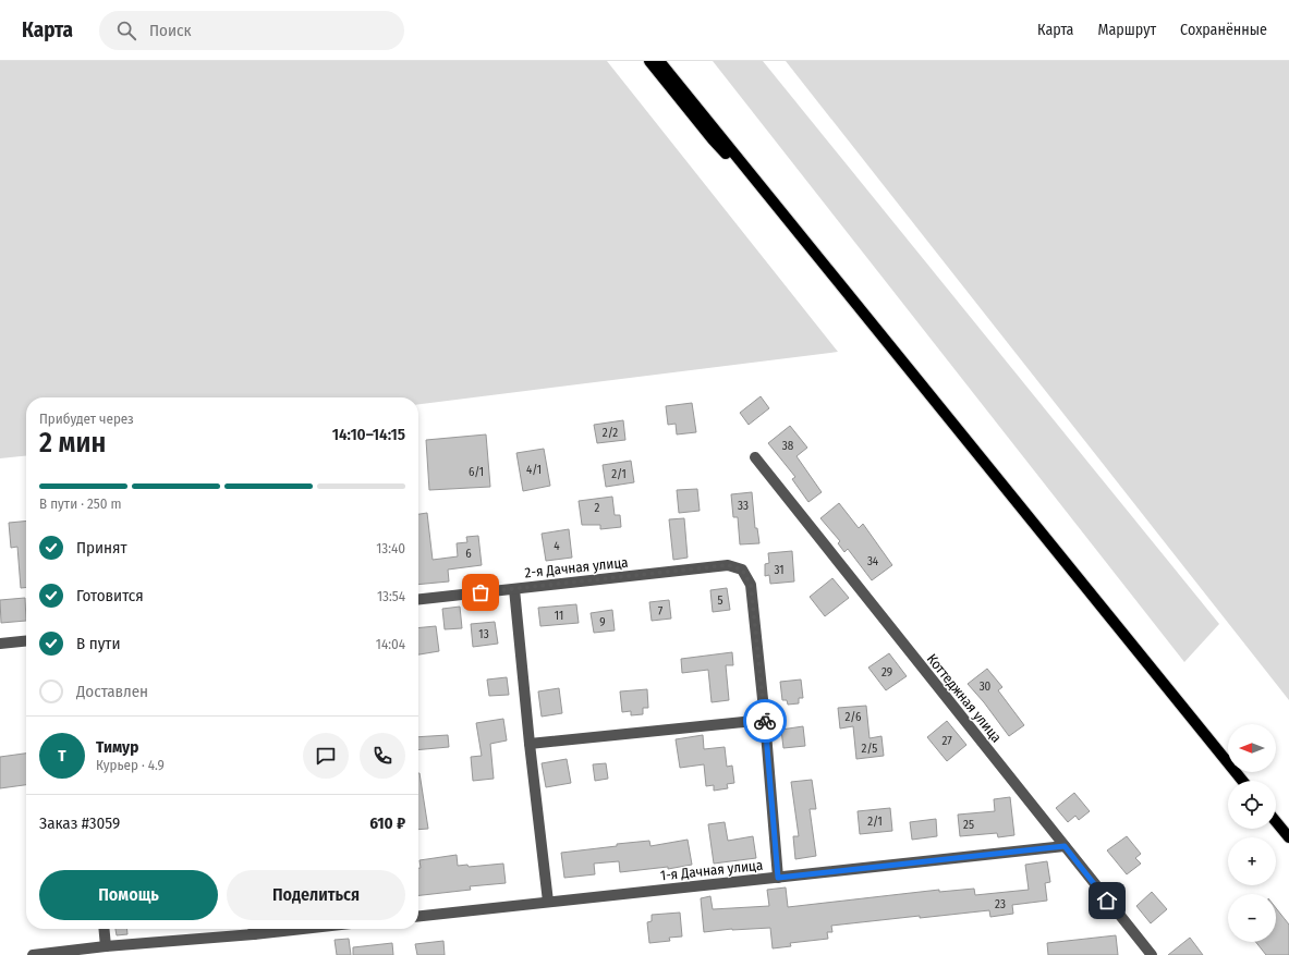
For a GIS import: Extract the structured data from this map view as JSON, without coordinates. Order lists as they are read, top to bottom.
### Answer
{
  "streets": {
    "street": ["2-я Дачная улица", "Коттеджная улица", "1-я Дачная улица"]
  },
  "crossings": [
    ["Коттеджная улица", "1-я Дачная улица"]
  ],
  "house_numbers": [
    "2/2",
    "38",
    "4/1",
    "6/1",
    "2/1",
    "33",
    "2",
    "4",
    "6",
    "34",
    "31",
    "5",
    "7",
    "11",
    "9",
    "13",
    "29",
    "30",
    "2/6",
    "27",
    "2/5",
    "2/1",
    "25",
    "23"
  ],
  "north": "left",
  "page": {
    "header": "Карта",
    "search": "Поиск",
    "nav": ["Карта", "Маршрут", "Сохранённые"],
    "heading": ["2 мин", "Прибудет через", "14:10–14:15"],
    "panel": [
      "Тимур",
      "Курьер · 4.9",
      "Заказ #3059",
      "610 ₽"
    ],
    "bar": "В пути · 250 m",
    "list": [
      ["Принят", "13:40"],
      ["Готовится", "13:54"],
      ["В пути", "14:04"],
      "Доставлен"
    ],
    "map_buttons": ["+", "−"],
    "round": "Т",
    "buttons": ["Помощь", "Поделиться"]
  }
}
